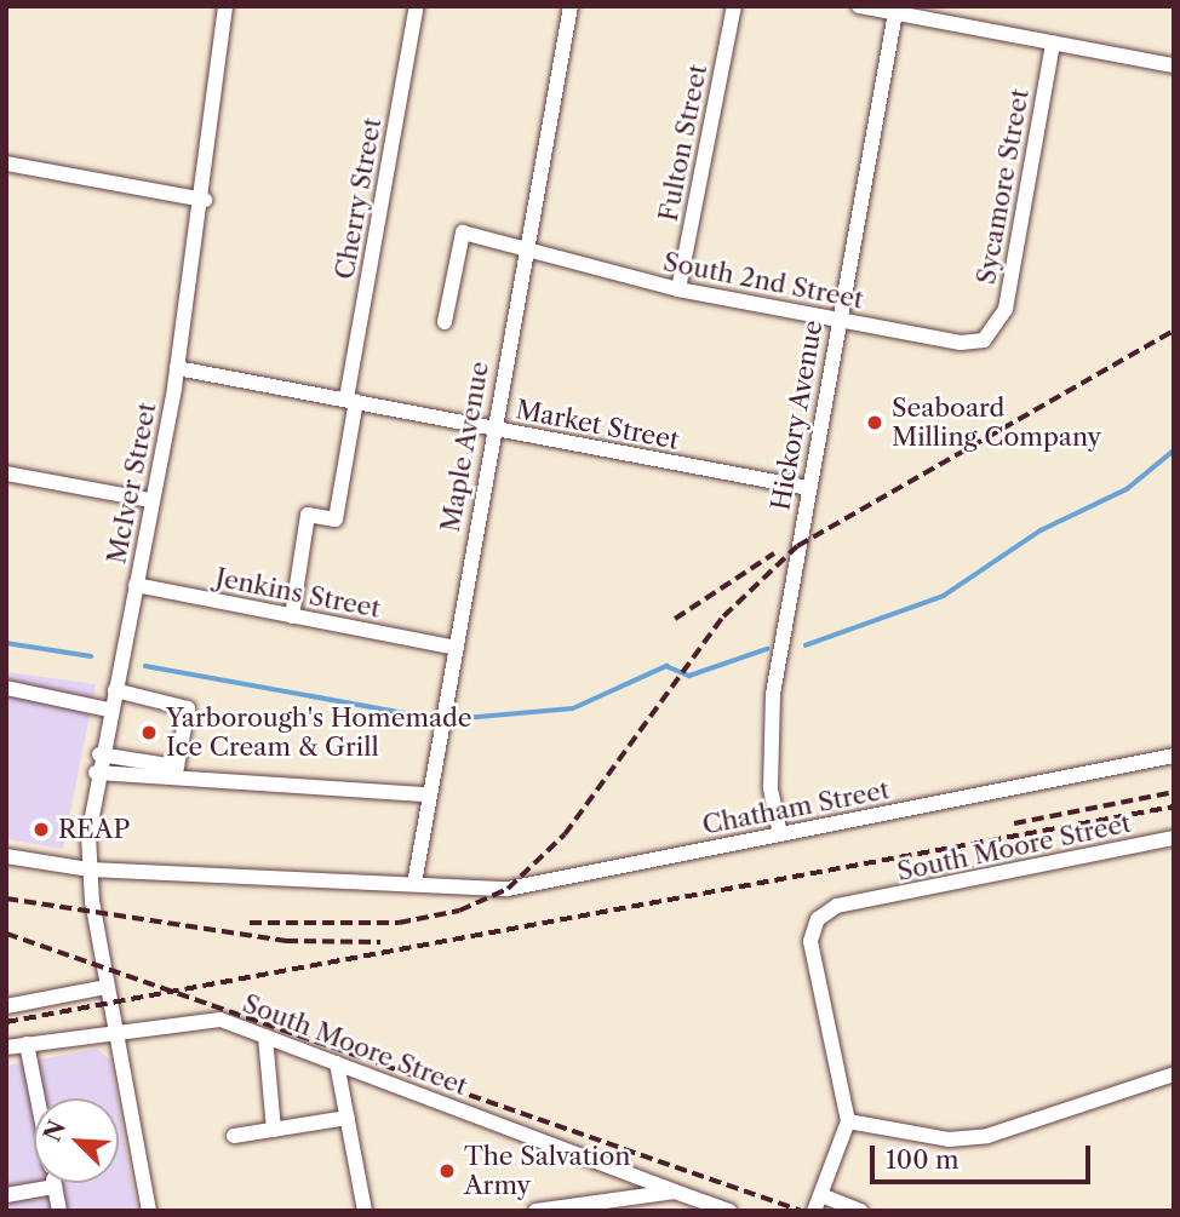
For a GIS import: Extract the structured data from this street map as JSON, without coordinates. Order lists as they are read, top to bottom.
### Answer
{
  "streets": {
    "street": [
      "Fulton Street",
      "Sycamore Street",
      "Cherry Street",
      "South 2nd Street",
      "Hickory Avenue",
      "Market Street",
      "Maple Avenue",
      "McIver Street",
      "Jenkins Street",
      "Chatham Street",
      "South Moore Street"
    ]
  },
  "crossings": [
    ["Fulton Street", "South 2nd Street"],
    ["Sycamore Street", "South 2nd Street"],
    ["Cherry Street", "Market Street"],
    ["Cherry Street", "Jenkins Street"],
    ["South 2nd Street", "Hickory Avenue"],
    ["South 2nd Street", "Maple Avenue"],
    ["Hickory Avenue", "Market Street"],
    ["Hickory Avenue", "Chatham Street"],
    ["Market Street", "Maple Avenue"],
    ["Market Street", "McIver Street"],
    ["Maple Avenue", "Jenkins Street"],
    ["Maple Avenue", "Chatham Street"],
    ["McIver Street", "Jenkins Street"],
    ["McIver Street", "Chatham Street"],
    ["McIver Street", "South Moore Street"]
  ],
  "places": [
    "Seaboard Milling Company",
    "Yarborough's Homemade Ice Cream & Grill",
    "REAP",
    "The Salvation Army"
  ],
  "scale_bar": "100 m",
  "north": "top left"
}
